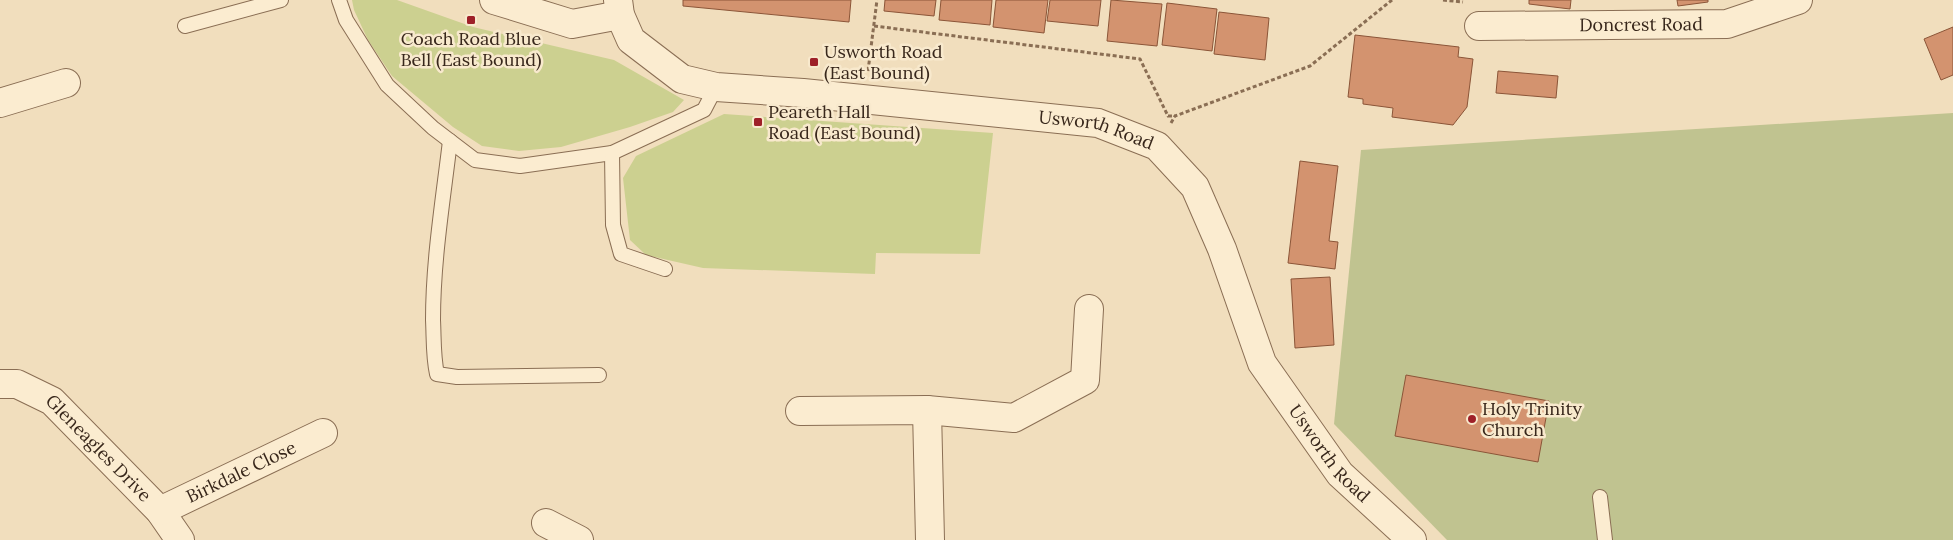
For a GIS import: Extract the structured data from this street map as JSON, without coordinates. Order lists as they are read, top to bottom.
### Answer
{
  "streets": {
    "street": [
      "Doncrest Road",
      "Usworth Road",
      "Gleneagles Drive",
      "Birkdale Close"
    ]
  },
  "crossings": [
    ["Gleneagles Drive", "Birkdale Close"]
  ],
  "places": {
    "transit": ["Coach Road Blue Bell (East Bound)", "Usworth Road (East Bound)", "Peareth Hall Road (East Bound)"],
    "other": ["Holy Trinity Church"]
  }
}
